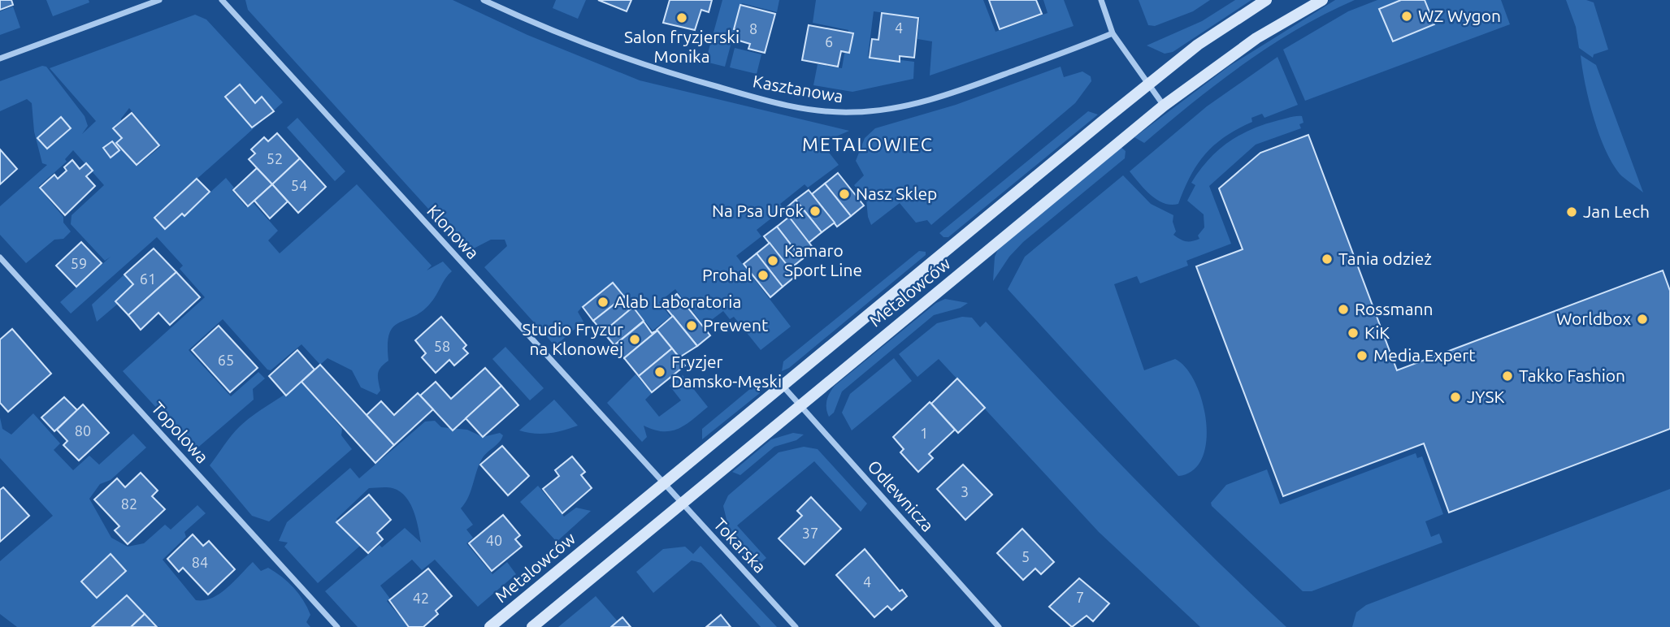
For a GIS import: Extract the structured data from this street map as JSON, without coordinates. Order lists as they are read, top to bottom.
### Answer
{
  "streets": {
    "street": [
      "Kasztanowa",
      "Klonowa",
      "Metalowców",
      "Topolowa",
      "Odlewnicza",
      "Tokarska"
    ]
  },
  "crossings": [
    ["Klonowa", "Metalowców"],
    ["Klonowa", "Tokarska"],
    ["Metalowców", "Odlewnicza"],
    ["Metalowców", "Tokarska"]
  ],
  "districts": ["METALOWIEC"],
  "places": [
    "WZ Wygon",
    "Salon fryzjerski Monika",
    "Nasz Sklep",
    "Na Psa Urok",
    "Jan Lech",
    "Tania odzież",
    "Kamaro Sport Line",
    "Prohal",
    "Alab Laboratoria",
    "Rossmann",
    "Worldbox",
    "Prewent",
    "KiK",
    "Studio Fryzur na Klonowej",
    "Media Expert",
    "Fryzjer Damsko-Męski",
    "Takko Fashion",
    "JYSK"
  ],
  "house_numbers": [
    "4",
    "8",
    "6",
    "52",
    "54",
    "59",
    "61",
    "58",
    "65",
    "80",
    "1",
    "3",
    "82",
    "37",
    "40",
    "5",
    "84",
    "4",
    "7",
    "42"
  ]
}
